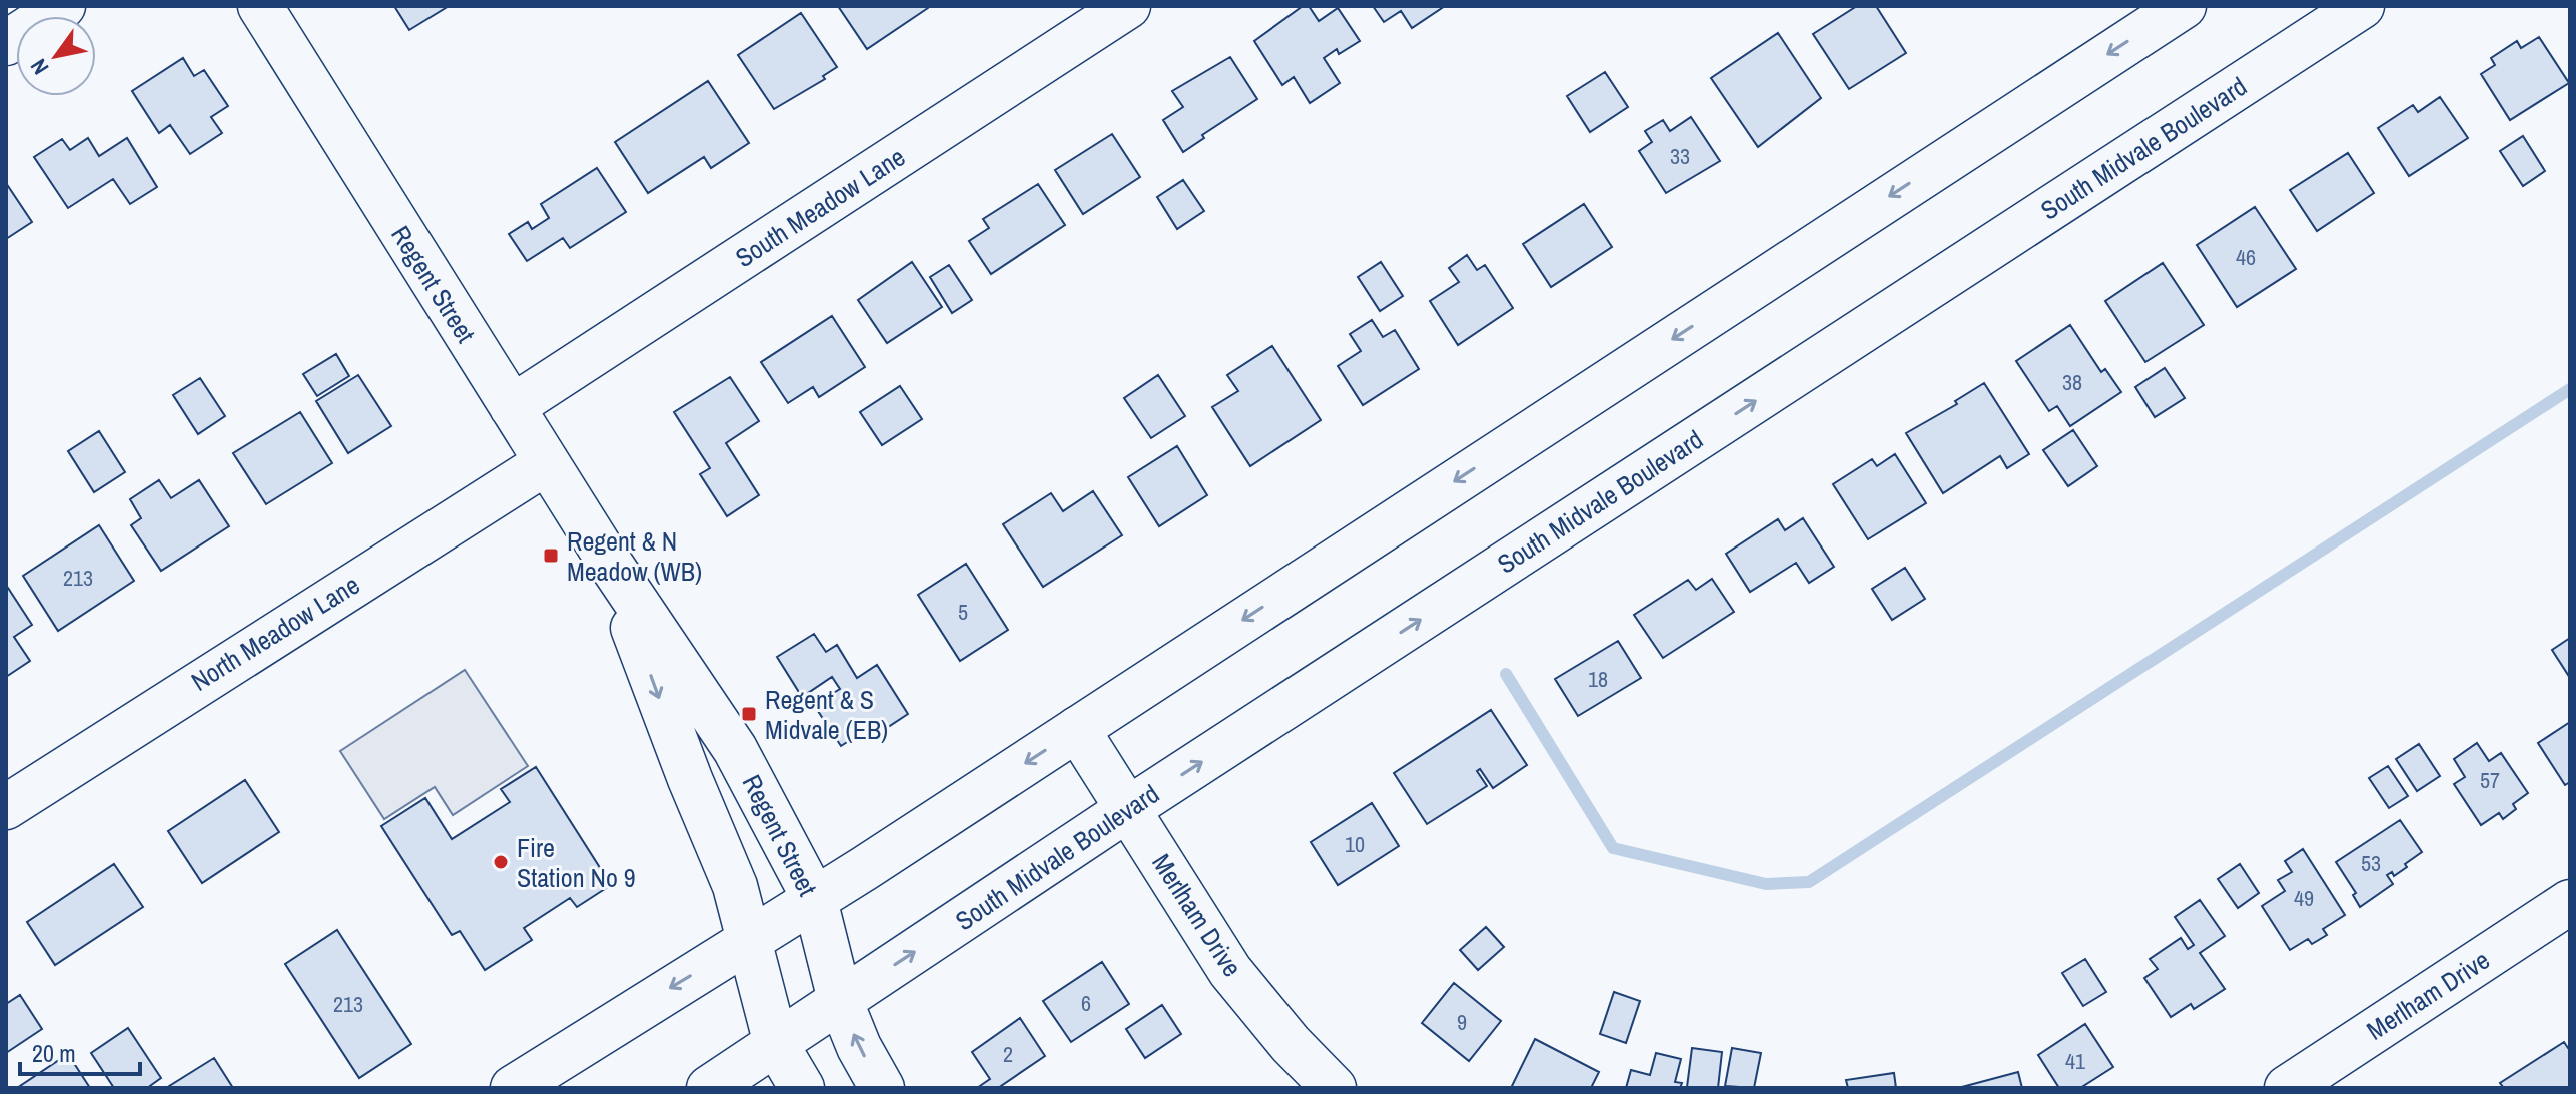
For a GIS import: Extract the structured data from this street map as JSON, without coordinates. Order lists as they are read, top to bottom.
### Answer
{
  "streets": {
    "street": [
      "South Midvale Boulevard",
      "South Meadow Lane",
      "Regent Street",
      "North Meadow Lane",
      "Merlham Drive"
    ]
  },
  "crossings": [
    ["South Midvale Boulevard", "Regent Street"],
    ["South Midvale Boulevard", "Merlham Drive"],
    ["South Meadow Lane", "Regent Street"],
    ["Regent Street", "North Meadow Lane"]
  ],
  "places": {
    "transit": ["Regent & N Meadow (WB)", "Regent & S Midvale (EB)"],
    "other": ["Fire Station No 9"]
  },
  "house_numbers": [
    "33",
    "46",
    "38",
    "213",
    "5",
    "18",
    "57",
    "10",
    "53",
    "49",
    "6",
    "213",
    "9",
    "2",
    "41"
  ],
  "scale_bar": "20 m",
  "north": "bottom left"
}
